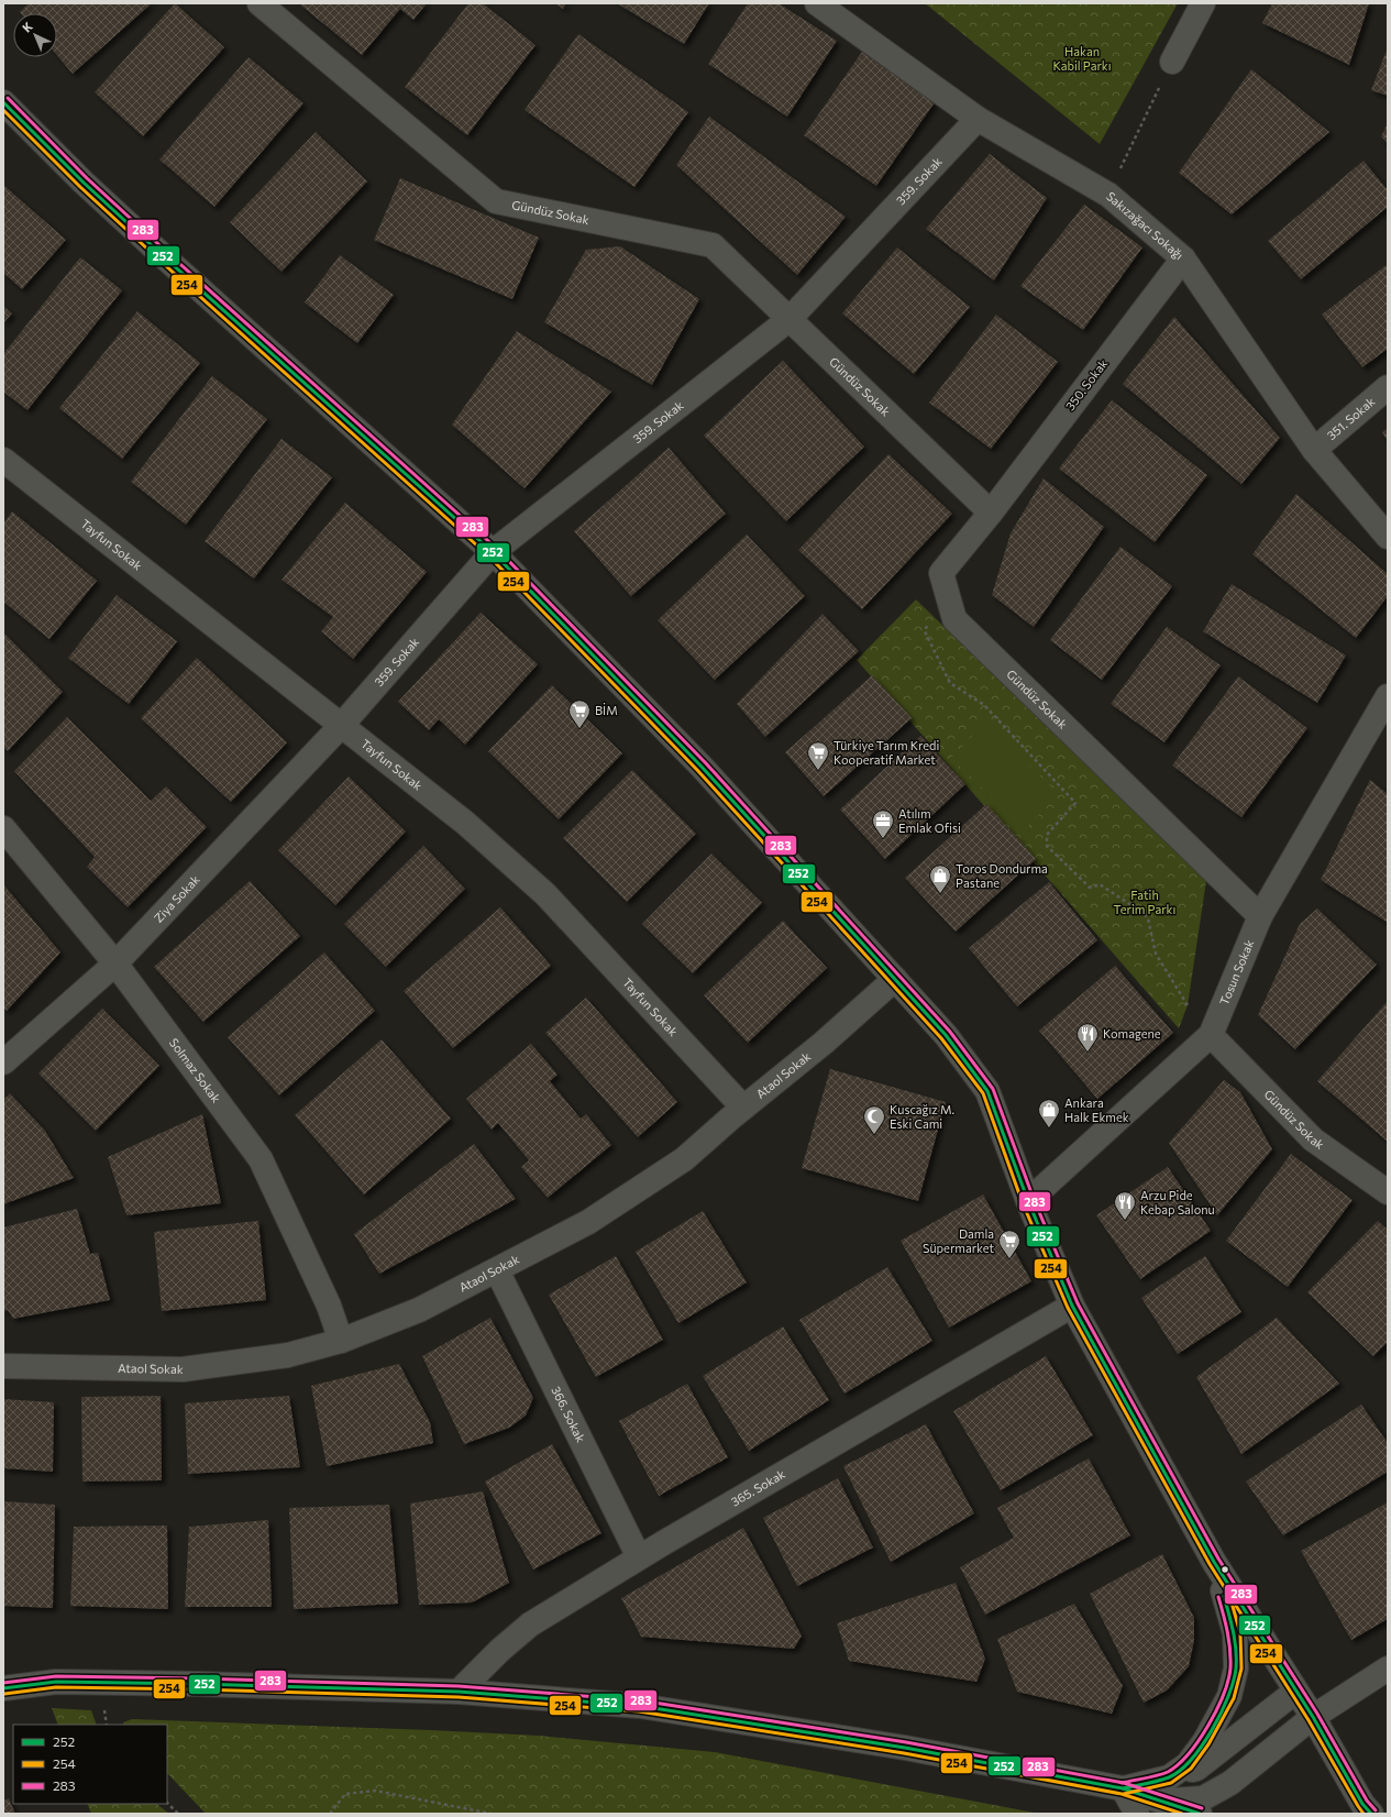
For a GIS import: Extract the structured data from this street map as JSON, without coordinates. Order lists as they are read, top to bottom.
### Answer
{
  "streets": {
    "street": [
      "359. Sokak",
      "Gündüz Sokak",
      "Sakızağacı Sokağı",
      "350. Sokak",
      "351. Sokak",
      "Tayfun Sokak",
      "Ziya Sokak",
      "Tosun Sokak",
      "Solmaz Sokak",
      "Ataol Sokak",
      "366. Sokak",
      "365. Sokak"
    ]
  },
  "crossings": [
    ["359. Sokak", "Gündüz Sokak"],
    ["359. Sokak", "Sakızağacı Sokağı"],
    ["359. Sokak", "Tayfun Sokak"],
    ["359. Sokak", "Ziya Sokak"],
    ["Gündüz Sokak", "350. Sokak"],
    ["Gündüz Sokak", "Tosun Sokak"],
    ["Sakızağacı Sokağı", "350. Sokak"],
    ["Sakızağacı Sokağı", "351. Sokak"],
    ["Tayfun Sokak", "Ziya Sokak"],
    ["Tayfun Sokak", "Ataol Sokak"],
    ["Ziya Sokak", "Solmaz Sokak"],
    ["Solmaz Sokak", "Ataol Sokak"],
    ["Ataol Sokak", "366. Sokak"],
    ["366. Sokak", "365. Sokak"]
  ],
  "parks": ["Hakan Kabil Parkı", "Fatih Terim Parkı"],
  "places": {
    "supermarket": ["BİM", "Türkiye Tarım Kredi Kooperatif Market", "Damla Süpermarket"],
    "office": ["Atılım Emlak Ofisi"],
    "shop": ["Toros Dondurma Pastane", "Ankara Halk Ekmek"],
    "restaurant": ["Komagene", "Arzu Pide Kebap Salonu"],
    "mosque": ["Kuscağız M. Eski Cami"]
  },
  "lines": ["transit line 283", "transit line 252", "transit line 254"],
  "legend": ["252", "254", "283"],
  "north": "top left"
}
